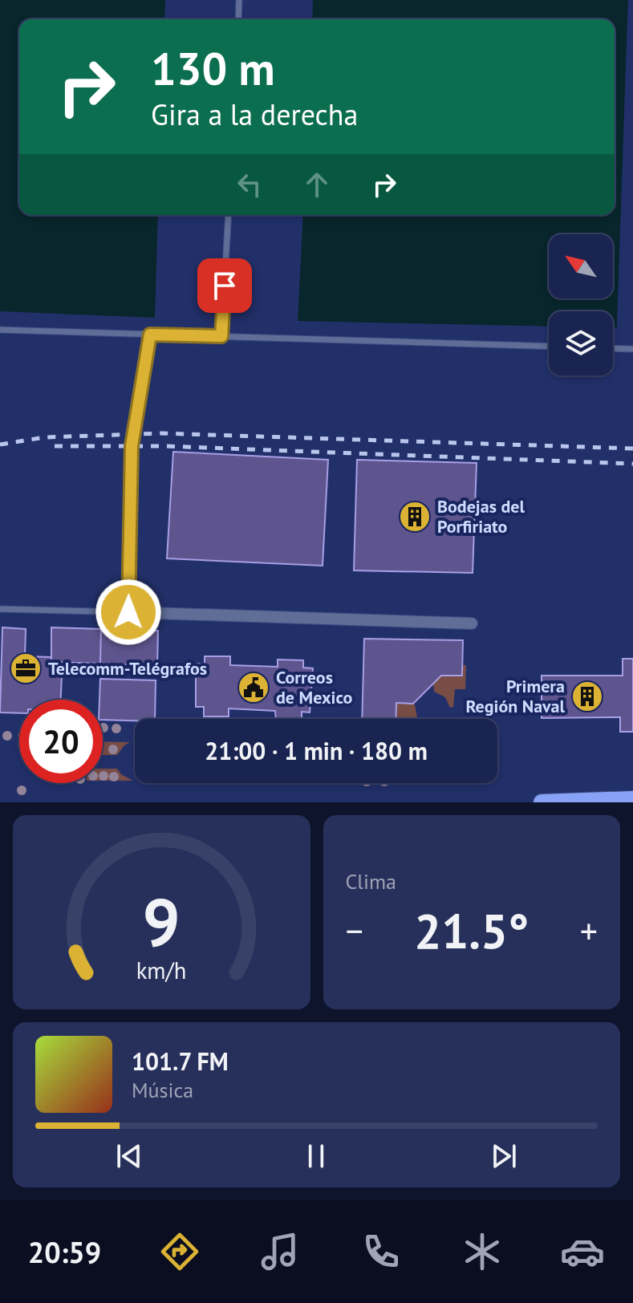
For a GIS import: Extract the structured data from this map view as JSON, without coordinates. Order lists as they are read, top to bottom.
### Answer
{
  "places": {
    "building": ["Bodejas del Porfiriato", "Primera Región Naval"],
    "office": ["Telecomm-Telégrafos"],
    "public building": ["Correos de Mexico"]
  },
  "north": "top left",
  "page": {
    "turn": ["130 m", "Gira a la derecha"],
    "limit": "20",
    "trip": "21:00 · 1 min · 180 m",
    "tile": "Clima",
    "heat": ["−", "21.5°", "+"],
    "song": ["101.7 FM", "Música"],
    "tabs": "20:59",
    "gauge": ["9", "km/h"]
  }
}
